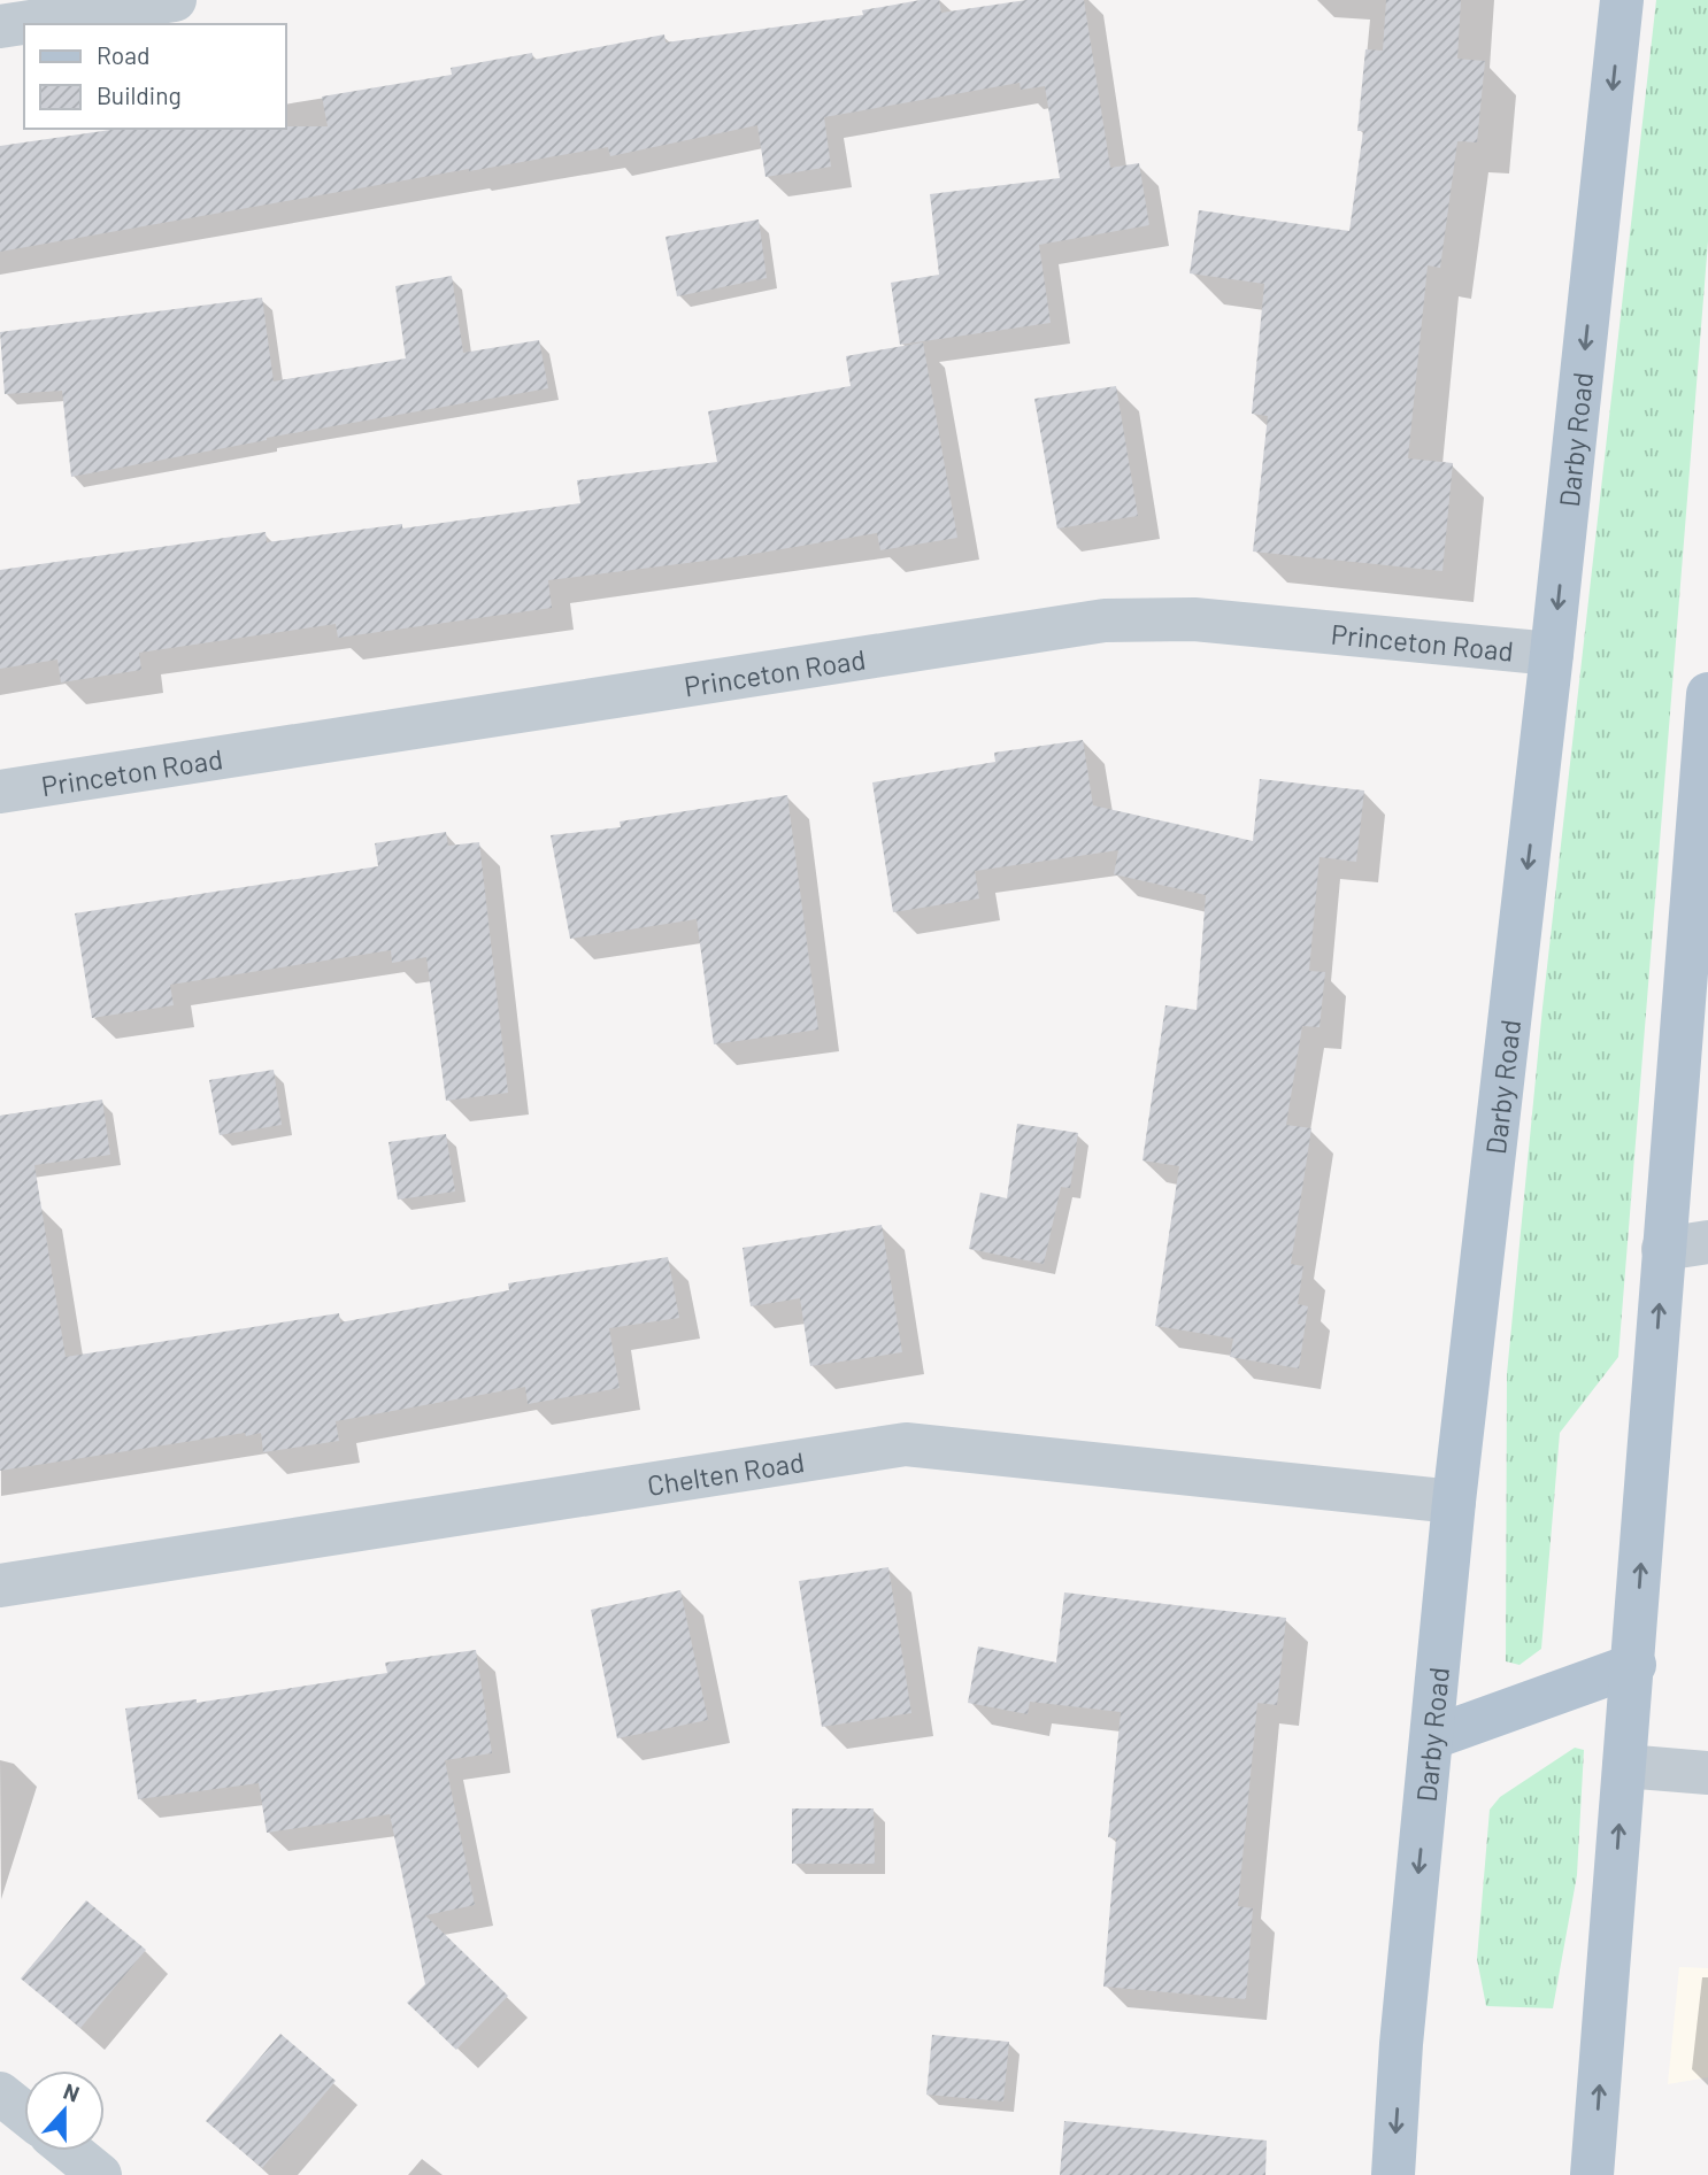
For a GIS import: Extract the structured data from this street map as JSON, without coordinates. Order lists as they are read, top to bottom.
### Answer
{
  "streets": {
    "main road": ["Darby Road"],
    "street": ["Princeton Road", "Chelten Road"]
  },
  "crossings": [
    ["Darby Road", "Princeton Road"],
    ["Darby Road", "Chelten Road"]
  ],
  "legend": ["Road", "Building"],
  "north": "top"
}
